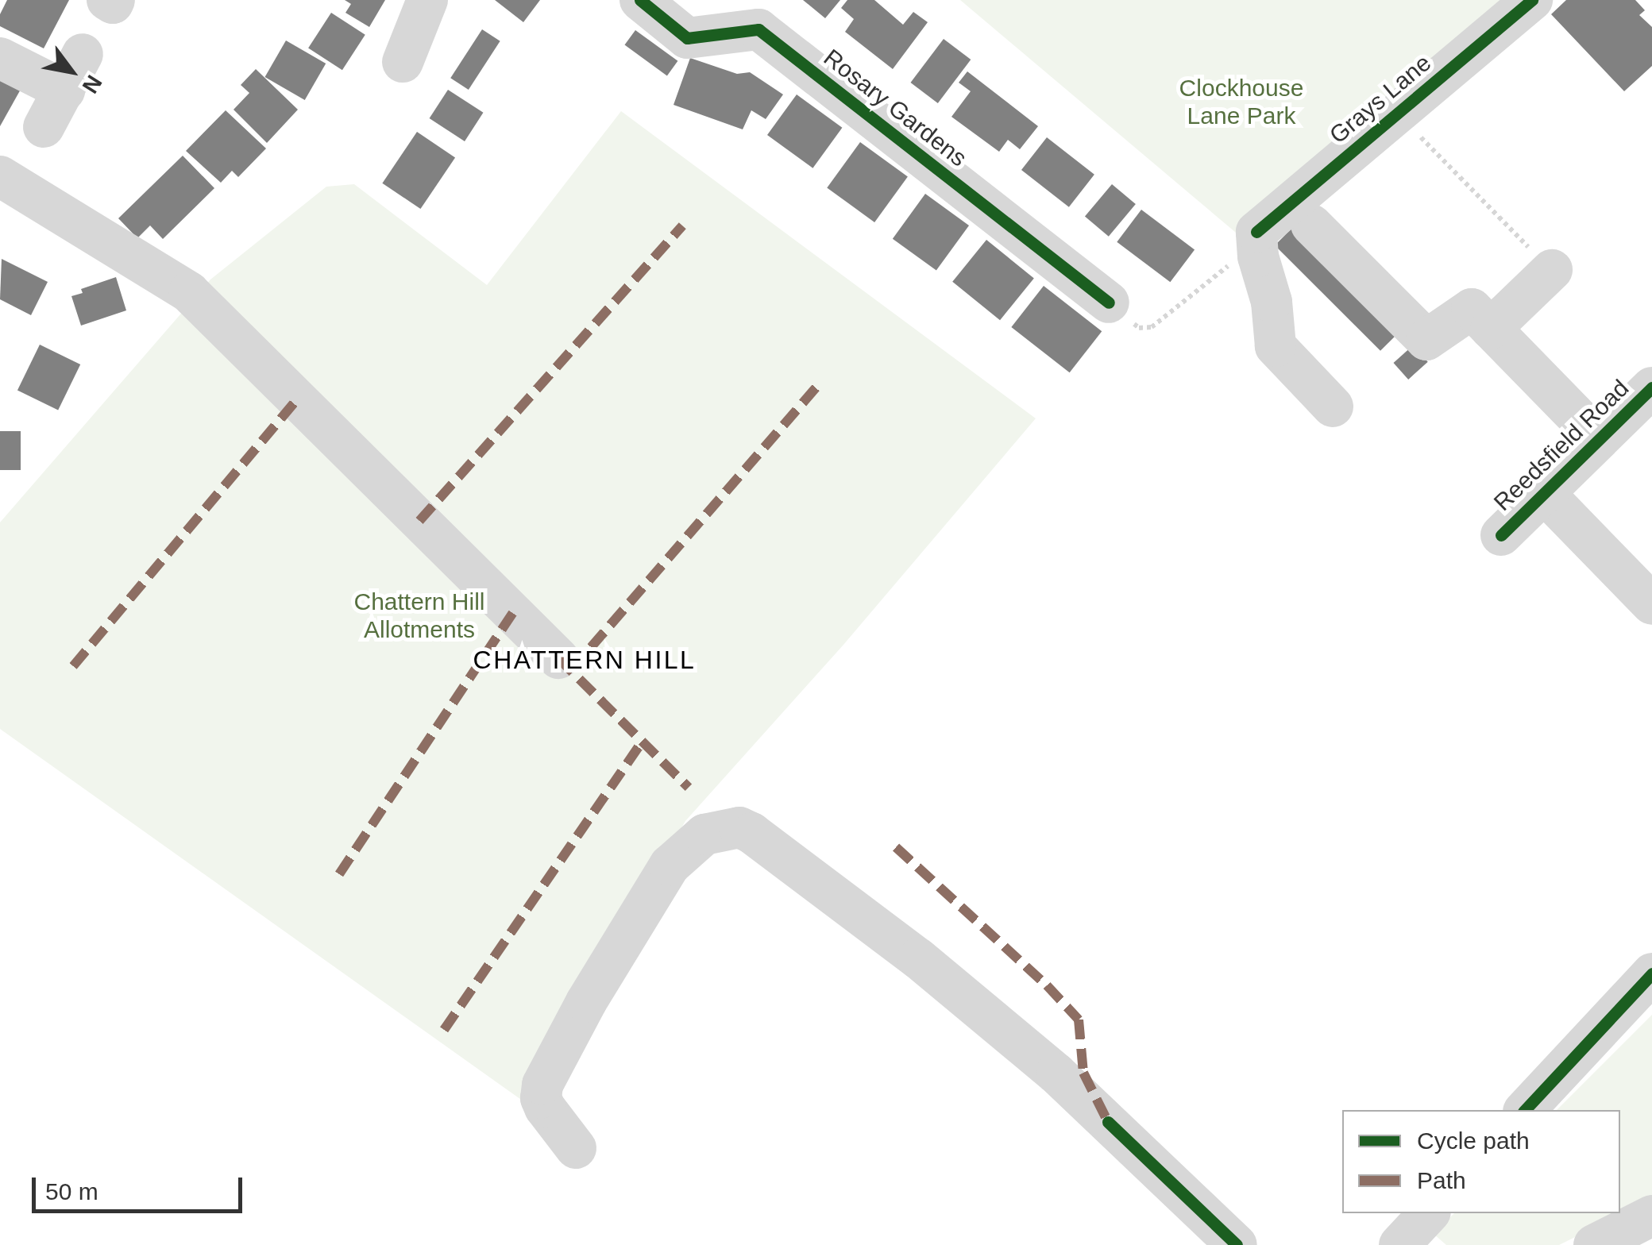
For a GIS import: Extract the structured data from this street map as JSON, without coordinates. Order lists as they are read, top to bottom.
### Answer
{
  "streets": {
    "street": ["Grays Lane", "Rosary Gardens", "Reedsfield Road"]
  },
  "districts": ["CHATTERN HILL"],
  "parks": ["Clockhouse Lane Park", "Chattern Hill Allotments"],
  "legend": ["Cycle path", "Path"],
  "scale_bar": "50 m",
  "north": "bottom right"
}
